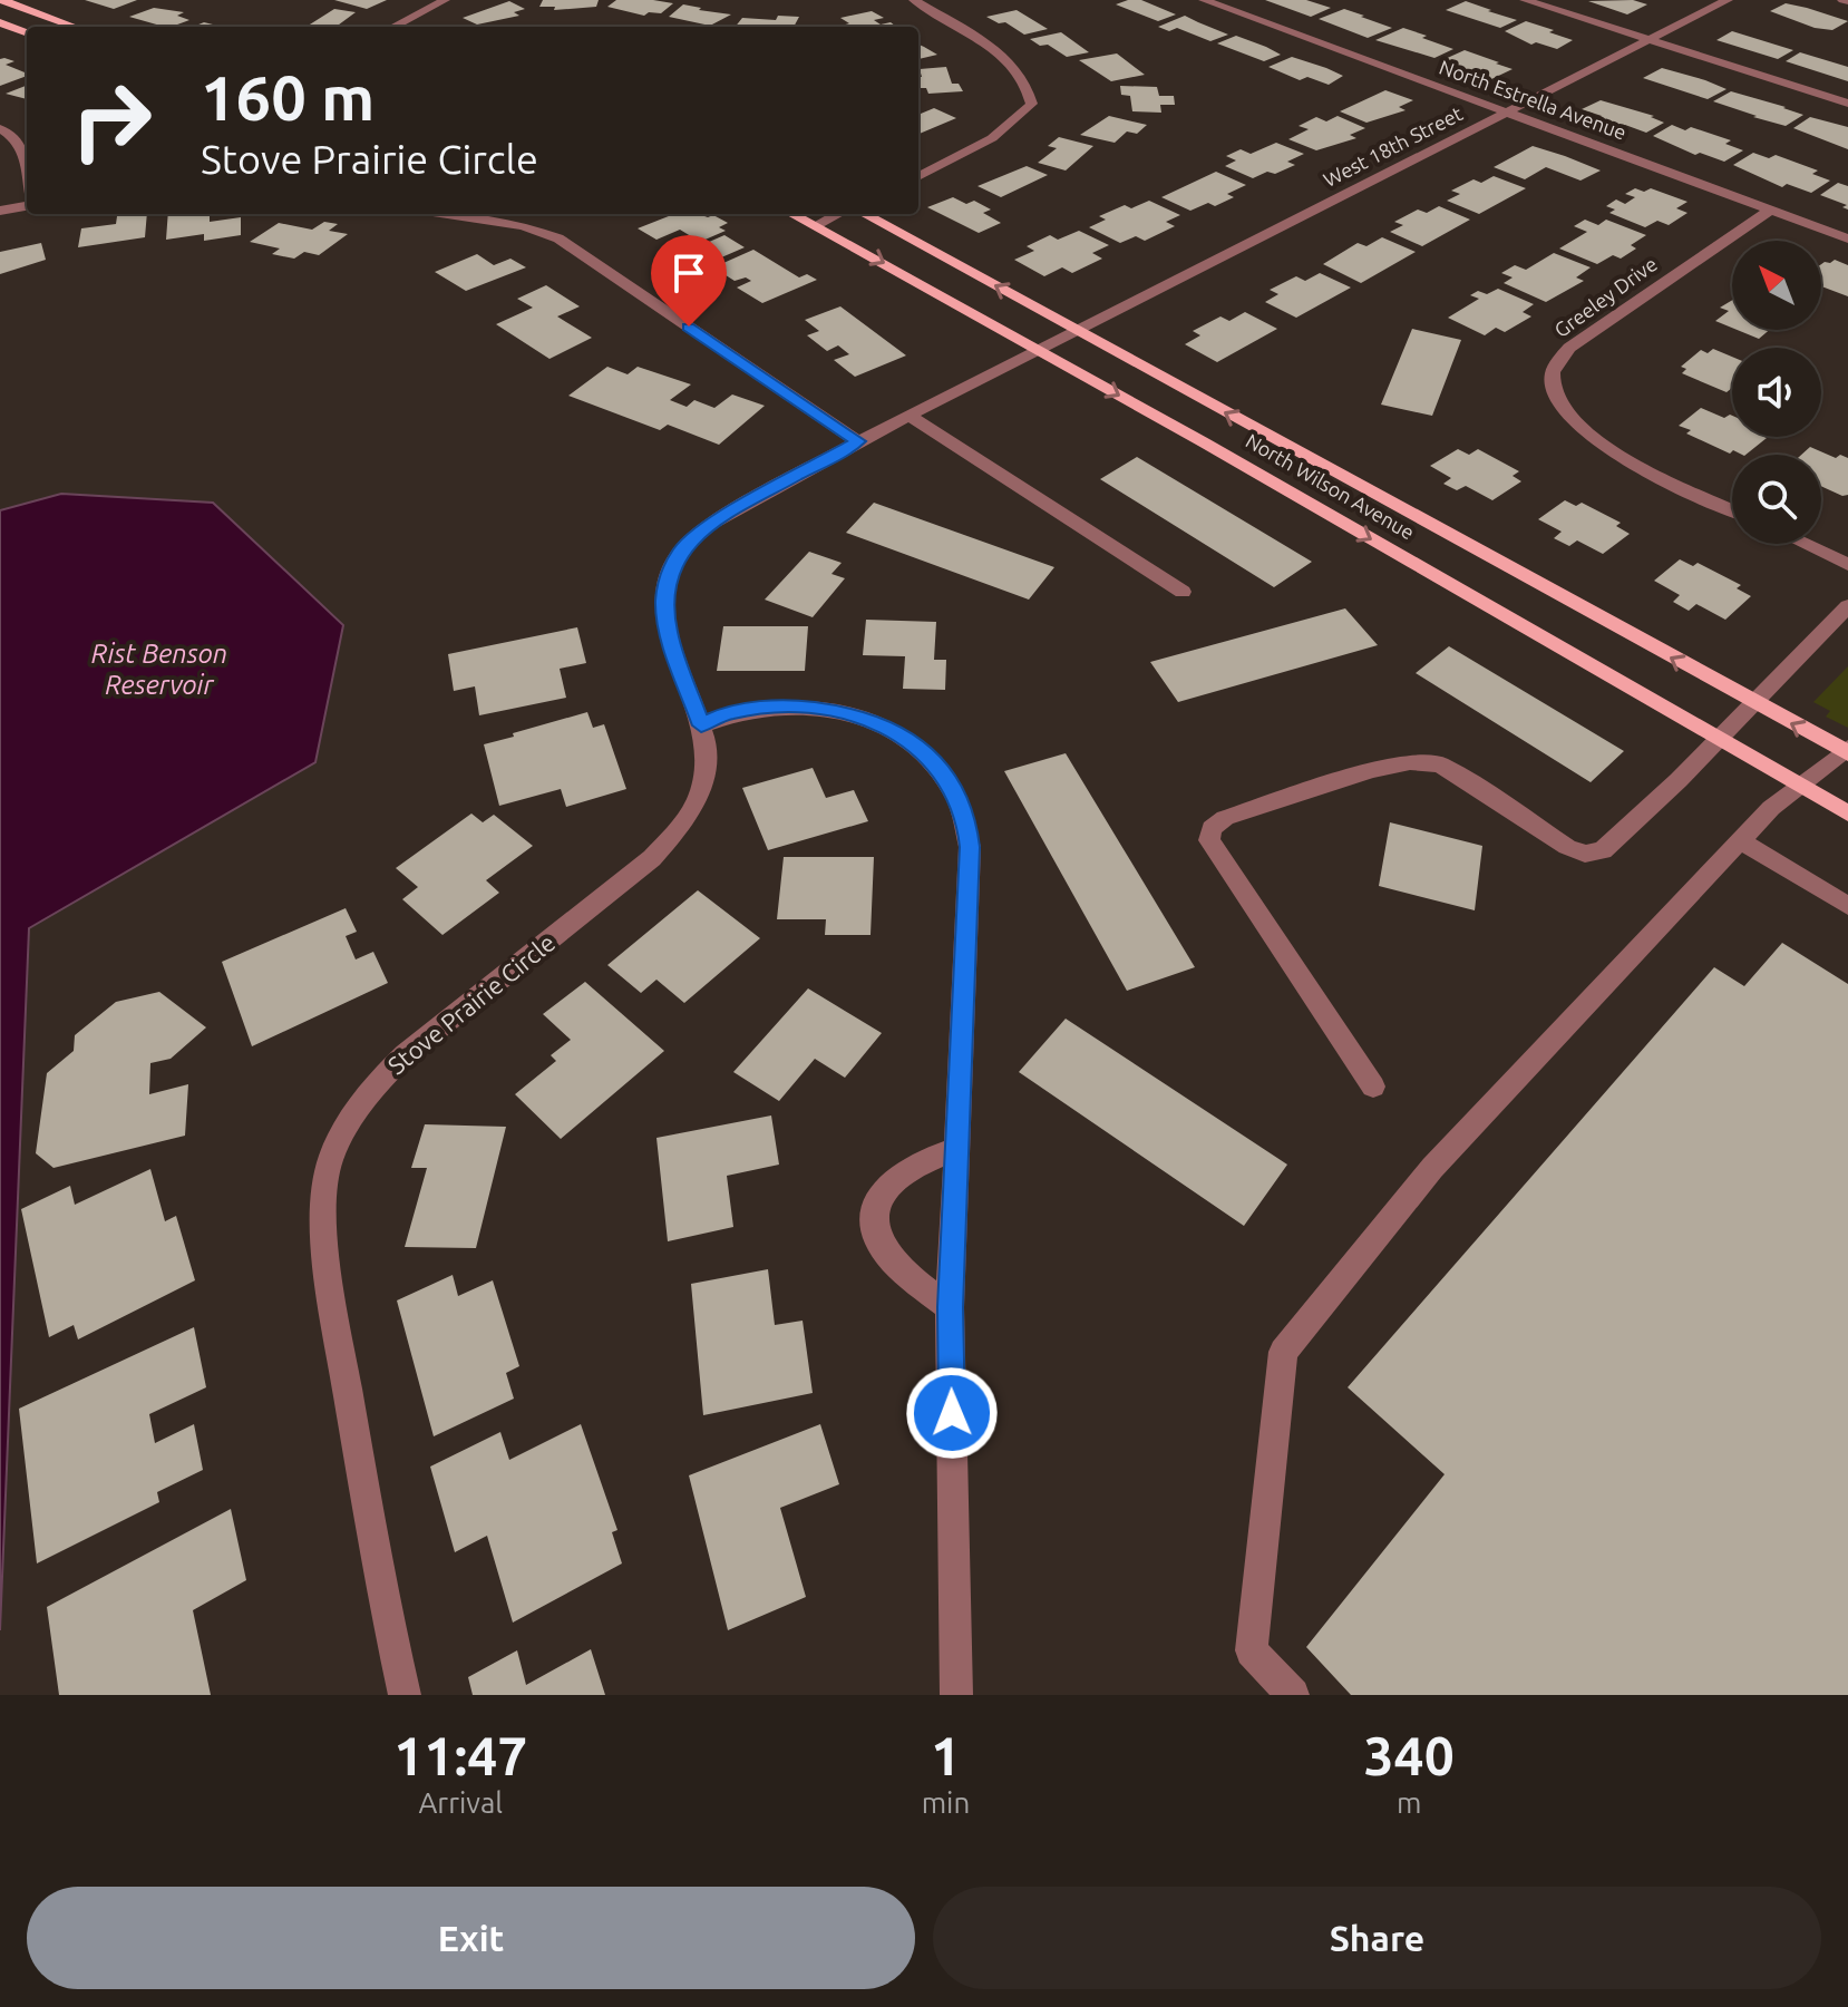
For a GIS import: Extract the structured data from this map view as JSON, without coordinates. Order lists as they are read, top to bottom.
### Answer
{
  "streets": {
    "main road": ["North Wilson Avenue"],
    "street": [
      "North Estrella Avenue",
      "West 18th Street",
      "Greeley Drive",
      "Stove Prairie Circle"
    ]
  },
  "crossings": [
    ["North Estrella Avenue", "West 18th Street"],
    ["North Estrella Avenue", "Greeley Drive"],
    ["West 18th Street", "North Wilson Avenue"]
  ],
  "water": ["Rist Benson Reservoir"],
  "north": "top left",
  "page": {
    "turn": ["160 m", "Stove Prairie Circle"],
    "eta": [
      "11:47",
      "Arrival",
      "1",
      "min",
      "340",
      "m"
    ],
    "buttons": ["Exit", "Share"]
  }
}
